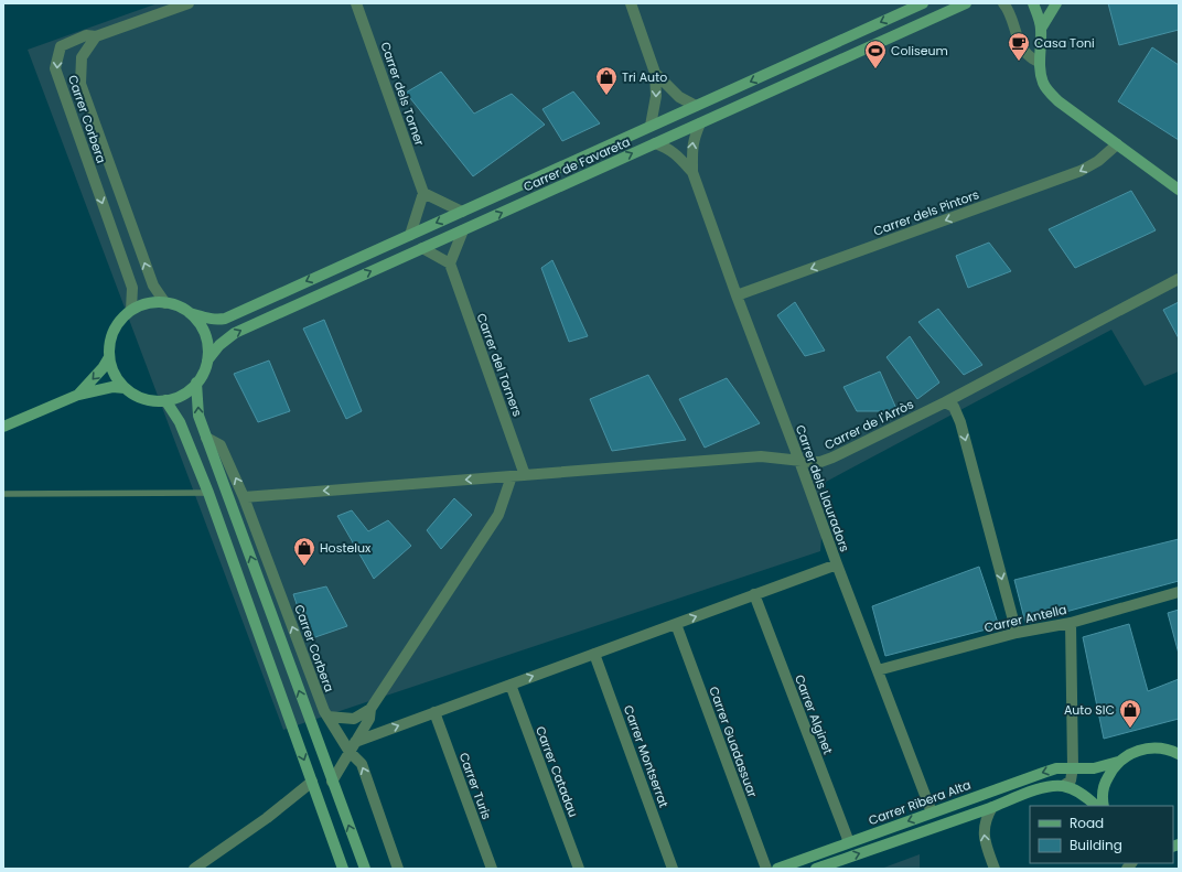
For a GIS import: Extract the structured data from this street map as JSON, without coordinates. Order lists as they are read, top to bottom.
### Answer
{
  "streets": {
    "street": [
      "Carrer dels Torner",
      "Carrer Corbera",
      "Carrer de Favareta",
      "Carrer dels Pintors",
      "Carrer del Torners",
      "Carrer de l'Arròs",
      "Carrer dels Llauradors",
      "Carrer Antella",
      "Carrer Alginet",
      "Carrer Guadassuar",
      "Carrer Montserrat",
      "Carrer Catadau",
      "Carrer Turis",
      "Carrer Ribera Alta"
    ]
  },
  "crossings": [
    ["Carrer Corbera", "Carrer de Favareta"],
    ["Carrer Corbera", "Carrer de l'Arròs"],
    ["Carrer de Favareta", "Carrer dels Llauradors"],
    ["Carrer dels Pintors", "Carrer dels Llauradors"],
    ["Carrer del Torners", "Carrer de l'Arròs"],
    ["Carrer de l'Arròs", "Carrer dels Llauradors"],
    ["Carrer dels Llauradors", "Carrer Antella"],
    ["Carrer dels Llauradors", "Carrer Ribera Alta"],
    ["Carrer Alginet", "Carrer Ribera Alta"]
  ],
  "one_way": ["Carrer dels Pintors"],
  "places": {
    "cafe": ["Casa Toni"],
    "sports": ["Coliseum"],
    "shop": ["Tri Auto", "Hostelux", "Auto SIC"]
  },
  "legend": ["Road", "Building"]
}
